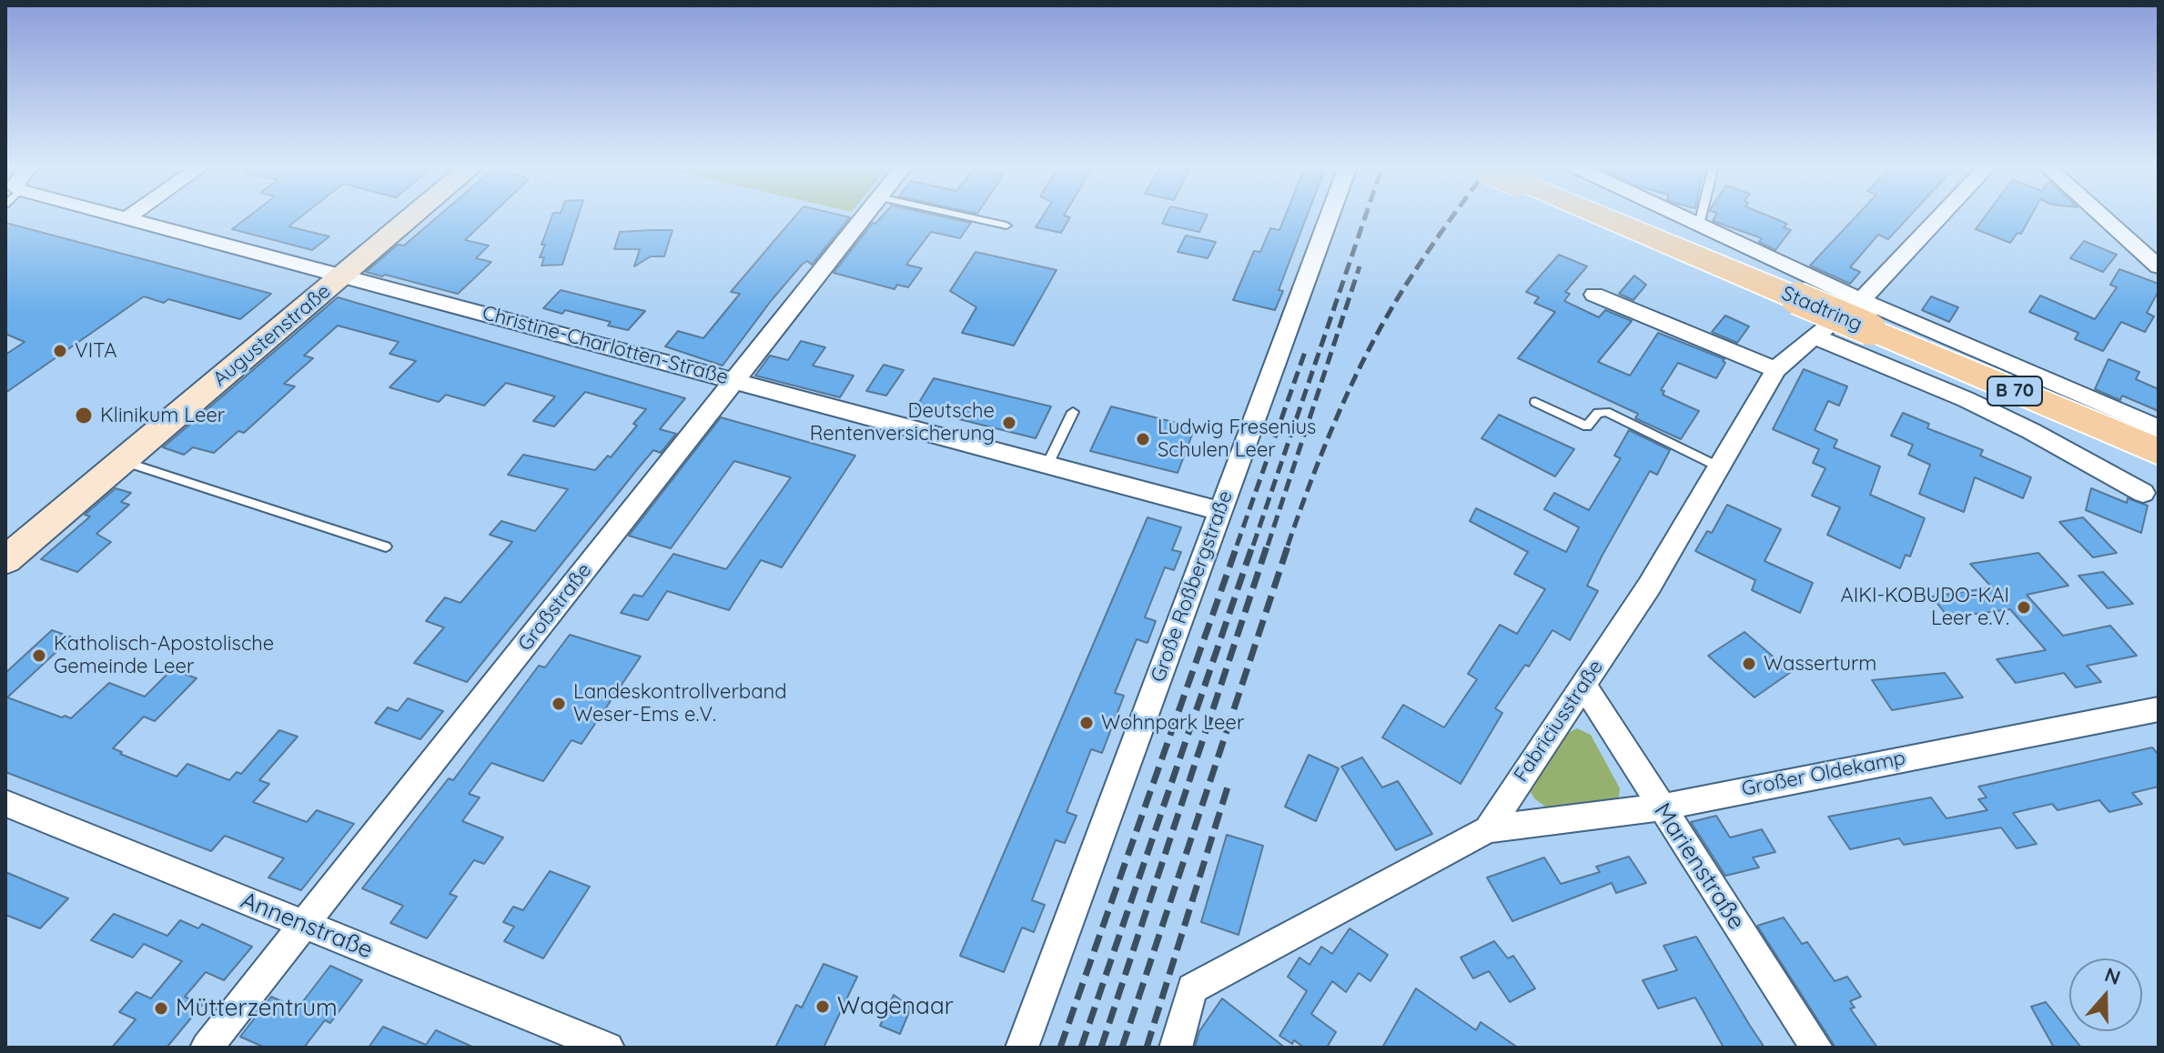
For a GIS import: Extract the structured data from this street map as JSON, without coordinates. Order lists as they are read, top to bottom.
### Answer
{
  "streets": {
    "main road": ["Stadtring", "B 70"],
    "street": [
      "Augustenstraße",
      "Christine-Charlotten-Straße",
      "Große Roßbergstraße",
      "Großstraße",
      "Fabriciusstraße",
      "Großer Oldekamp",
      "Marienstraße",
      "Annenstraße"
    ]
  },
  "crossings": [
    ["Stadtring", "Fabriciusstraße"],
    ["Augustenstraße", "Christine-Charlotten-Straße"],
    ["Christine-Charlotten-Straße", "Große Roßbergstraße"],
    ["Christine-Charlotten-Straße", "Großstraße"],
    ["Großstraße", "Annenstraße"],
    ["Fabriciusstraße", "Großer Oldekamp"],
    ["Fabriciusstraße", "Marienstraße"],
    ["Großer Oldekamp", "Marienstraße"]
  ],
  "places": [
    "VITA",
    "Klinikum Leer",
    "Deutsche Rentenversicherung",
    "Ludwig Fresenius Schulen Leer",
    "AIKI-KOBUDO-KAI Leer e.V.",
    "Katholisch-Apostolische Gemeinde Leer",
    "Wasserturm",
    "Landeskontrollverband Weser-Ems e.V.",
    "Wohnpark Leer",
    "Wagenaar",
    "Mütterzentrum"
  ],
  "north": "top"
}
